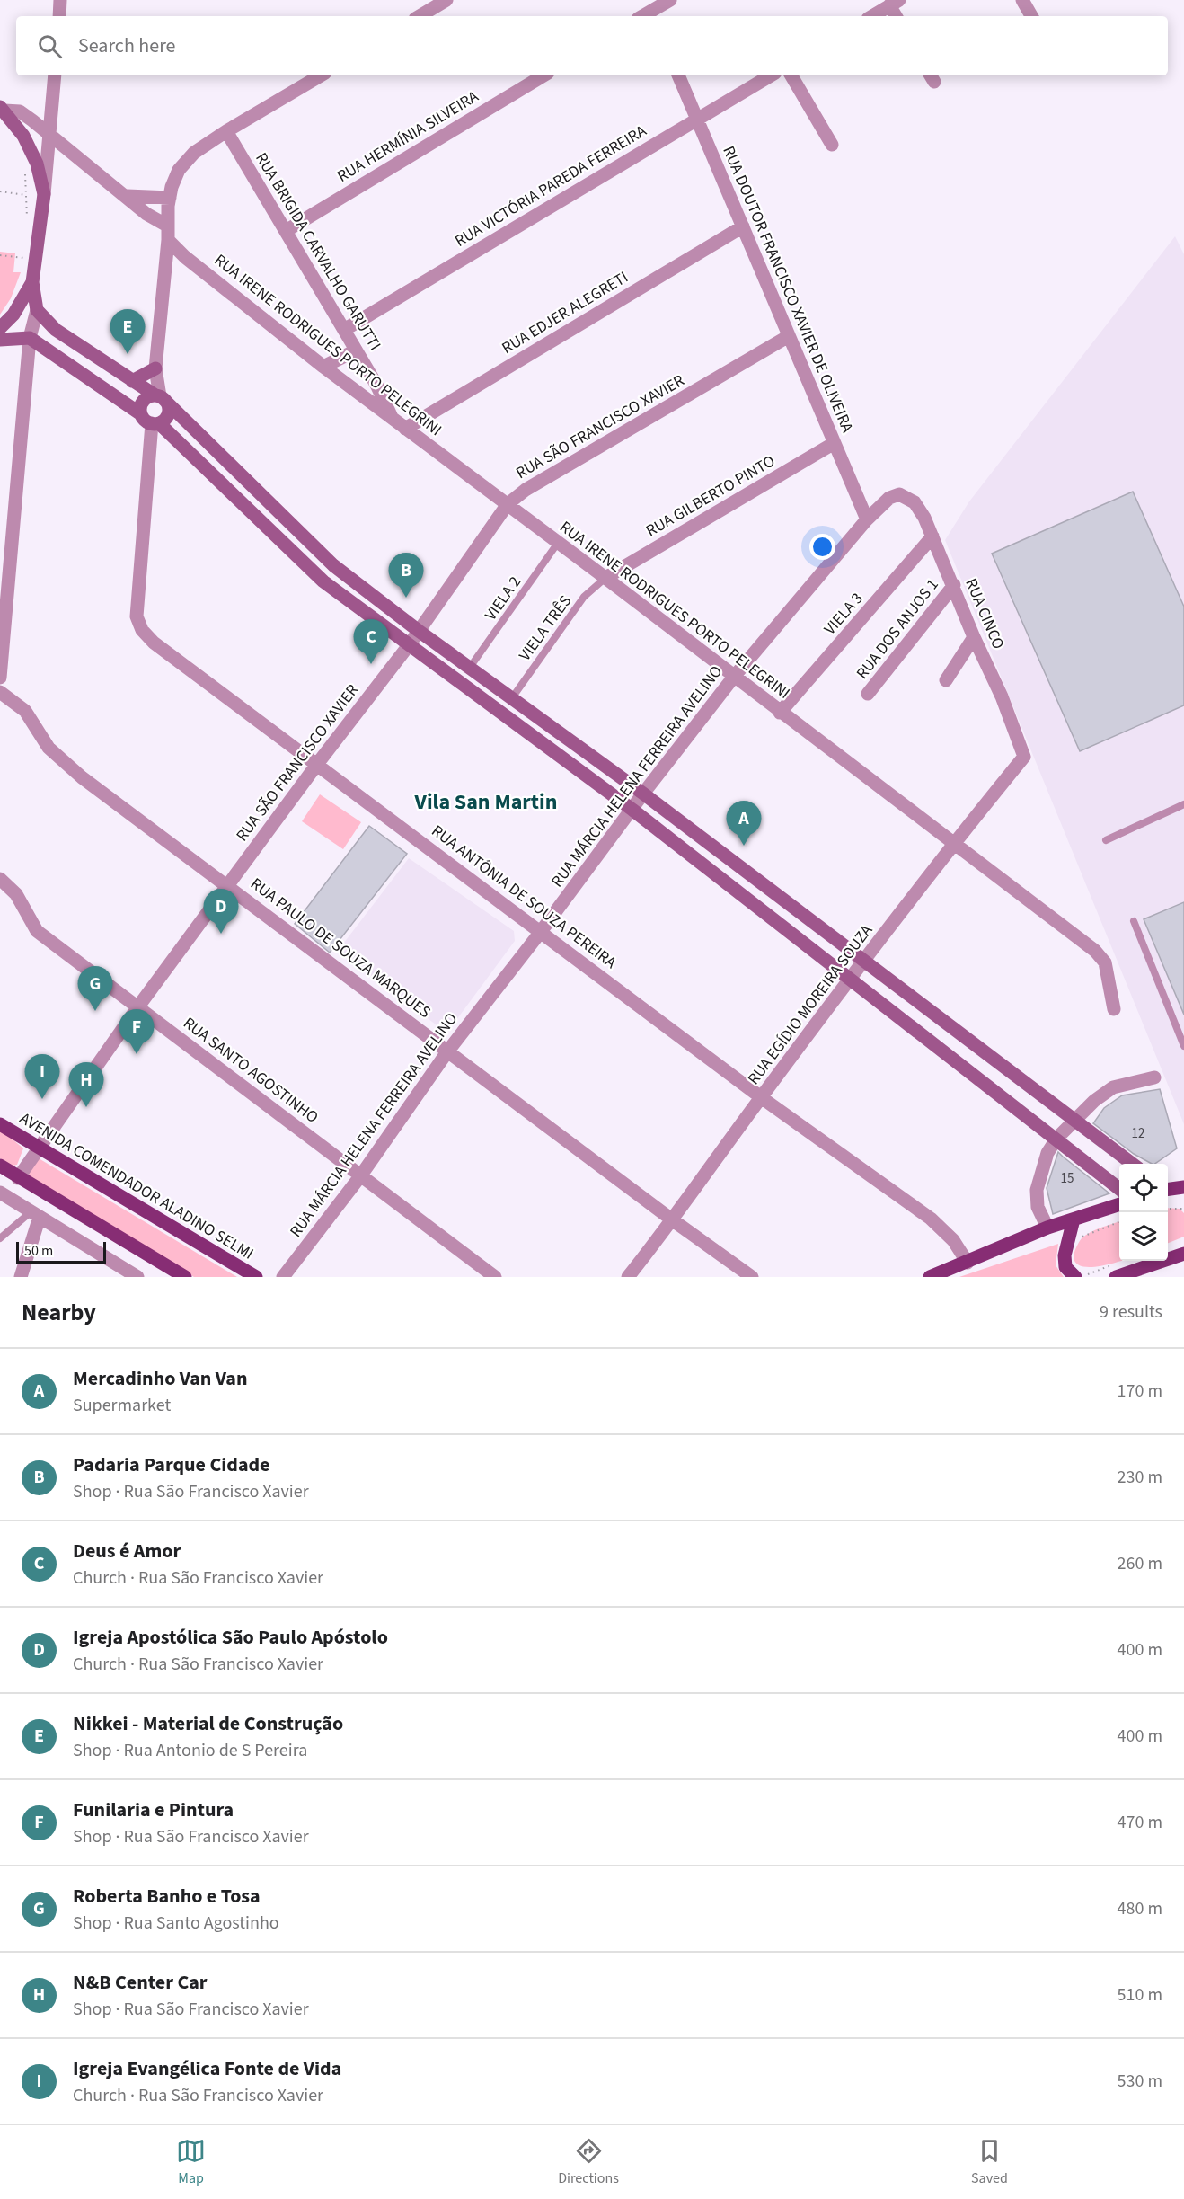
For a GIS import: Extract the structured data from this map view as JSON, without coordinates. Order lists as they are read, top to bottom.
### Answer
{
  "streets": {
    "main road": ["AVENIDA COMENDADOR ALADINO SELMI"],
    "street": [
      "RUA HERMÍNIA SILVEIRA",
      "RUA VICTÓRIA PAREDA FERREIRA",
      "RUA BRIGIDA CARVALHO GARUTTI",
      "RUA DOUTOR FRANCISCO XAVIER DE OLIVEIRA",
      "RUA EDJER ALEGRETI",
      "RUA IRENE RODRIGUES PORTO PELEGRINI",
      "RUA SÃO FRANCISCO XAVIER",
      "RUA GILBERTO PINTO",
      "VIELA 3",
      "RUA CINCO",
      "RUA DOS ANJOS 1",
      "RUA MÁRCIA HELENA FERREIRA AVELINO",
      "RUA ANTÔNIA DE SOUZA PEREIRA",
      "RUA PAULO DE SOUZA MARQUES",
      "RUA EGÍDIO MOREIRA SOUZA",
      "RUA SANTO AGOSTINHO"
    ],
    "lane": ["VIELA 2", "VIELA TRÊS"]
  },
  "crossings": [
    ["RUA HERMÍNIA SILVEIRA", "RUA BRIGIDA CARVALHO GARUTTI"],
    ["RUA VICTÓRIA PAREDA FERREIRA", "RUA BRIGIDA CARVALHO GARUTTI"],
    ["RUA VICTÓRIA PAREDA FERREIRA", "RUA DOUTOR FRANCISCO XAVIER DE OLIVEIRA"],
    ["RUA BRIGIDA CARVALHO GARUTTI", "RUA IRENE RODRIGUES PORTO PELEGRINI"],
    ["RUA DOUTOR FRANCISCO XAVIER DE OLIVEIRA", "RUA EDJER ALEGRETI"],
    ["RUA DOUTOR FRANCISCO XAVIER DE OLIVEIRA", "RUA SÃO FRANCISCO XAVIER"],
    ["RUA DOUTOR FRANCISCO XAVIER DE OLIVEIRA", "RUA GILBERTO PINTO"],
    ["RUA DOUTOR FRANCISCO XAVIER DE OLIVEIRA", "RUA MÁRCIA HELENA FERREIRA AVELINO"],
    ["RUA EDJER ALEGRETI", "RUA IRENE RODRIGUES PORTO PELEGRINI"],
    ["RUA IRENE RODRIGUES PORTO PELEGRINI", "RUA SÃO FRANCISCO XAVIER"],
    ["RUA IRENE RODRIGUES PORTO PELEGRINI", "RUA GILBERTO PINTO"],
    ["RUA IRENE RODRIGUES PORTO PELEGRINI", "VIELA 2"],
    ["RUA IRENE RODRIGUES PORTO PELEGRINI", "VIELA 3"],
    ["RUA IRENE RODRIGUES PORTO PELEGRINI", "VIELA TRÊS"],
    ["RUA IRENE RODRIGUES PORTO PELEGRINI", "RUA MÁRCIA HELENA FERREIRA AVELINO"],
    ["RUA IRENE RODRIGUES PORTO PELEGRINI", "RUA EGÍDIO MOREIRA SOUZA"],
    ["RUA SÃO FRANCISCO XAVIER", "RUA ANTÔNIA DE SOUZA PEREIRA"],
    ["RUA SÃO FRANCISCO XAVIER", "RUA PAULO DE SOUZA MARQUES"],
    ["RUA SÃO FRANCISCO XAVIER", "RUA SANTO AGOSTINHO"],
    ["RUA SÃO FRANCISCO XAVIER", "AVENIDA COMENDADOR ALADINO SELMI"],
    ["RUA GILBERTO PINTO", "VIELA TRÊS"],
    ["VIELA 3", "RUA CINCO"],
    ["RUA CINCO", "RUA DOS ANJOS 1"],
    ["RUA CINCO", "RUA MÁRCIA HELENA FERREIRA AVELINO"],
    ["RUA CINCO", "RUA EGÍDIO MOREIRA SOUZA"],
    ["RUA MÁRCIA HELENA FERREIRA AVELINO", "RUA ANTÔNIA DE SOUZA PEREIRA"],
    ["RUA MÁRCIA HELENA FERREIRA AVELINO", "RUA PAULO DE SOUZA MARQUES"],
    ["RUA MÁRCIA HELENA FERREIRA AVELINO", "RUA SANTO AGOSTINHO"],
    ["RUA ANTÔNIA DE SOUZA PEREIRA", "RUA EGÍDIO MOREIRA SOUZA"],
    ["RUA PAULO DE SOUZA MARQUES", "RUA EGÍDIO MOREIRA SOUZA"]
  ],
  "districts": ["Vila San Martin"],
  "house_numbers": ["12", "15"],
  "scale_bar": "50 m",
  "page": {
    "search": "Search here",
    "pins": [
      "E",
      "B",
      "C",
      "A",
      "D",
      "G",
      "F",
      "I",
      "H"
    ],
    "scale": "50 m",
    "heading": ["Nearby", "9 results"],
    "list": [
      {
        "mark": "A",
        "name": "Mercadinho Van Van",
        "note": "Supermarket",
        "value": "170 m"
      },
      {
        "mark": "B",
        "name": "Padaria Parque Cidade",
        "note": "Shop · Rua São Francisco Xavier",
        "value": "230 m"
      },
      {
        "mark": "C",
        "name": "Deus é Amor",
        "note": "Church · Rua São Francisco Xavier",
        "value": "260 m"
      },
      {
        "mark": "D",
        "name": "Igreja Apostólica São Paulo Apóstolo",
        "note": "Church · Rua São Francisco Xavier",
        "value": "400 m"
      },
      {
        "mark": "E",
        "name": "Nikkei - Material de Construção",
        "note": "Shop · Rua Antonio de S Pereira",
        "value": "400 m"
      },
      {
        "mark": "F",
        "name": "Funilaria e Pintura",
        "note": "Shop · Rua São Francisco Xavier",
        "value": "470 m"
      },
      {
        "mark": "G",
        "name": "Roberta Banho e Tosa",
        "note": "Shop · Rua Santo Agostinho",
        "value": "480 m"
      },
      {
        "mark": "H",
        "name": "N&B Center Car",
        "note": "Shop · Rua São Francisco Xavier",
        "value": "510 m"
      },
      {
        "mark": "I",
        "name": "Igreja Evangélica Fonte de Vida",
        "note": "Church · Rua São Francisco Xavier",
        "value": "530 m"
      }
    ],
    "nav": ["Map", "Directions", "Saved"]
  }
}
